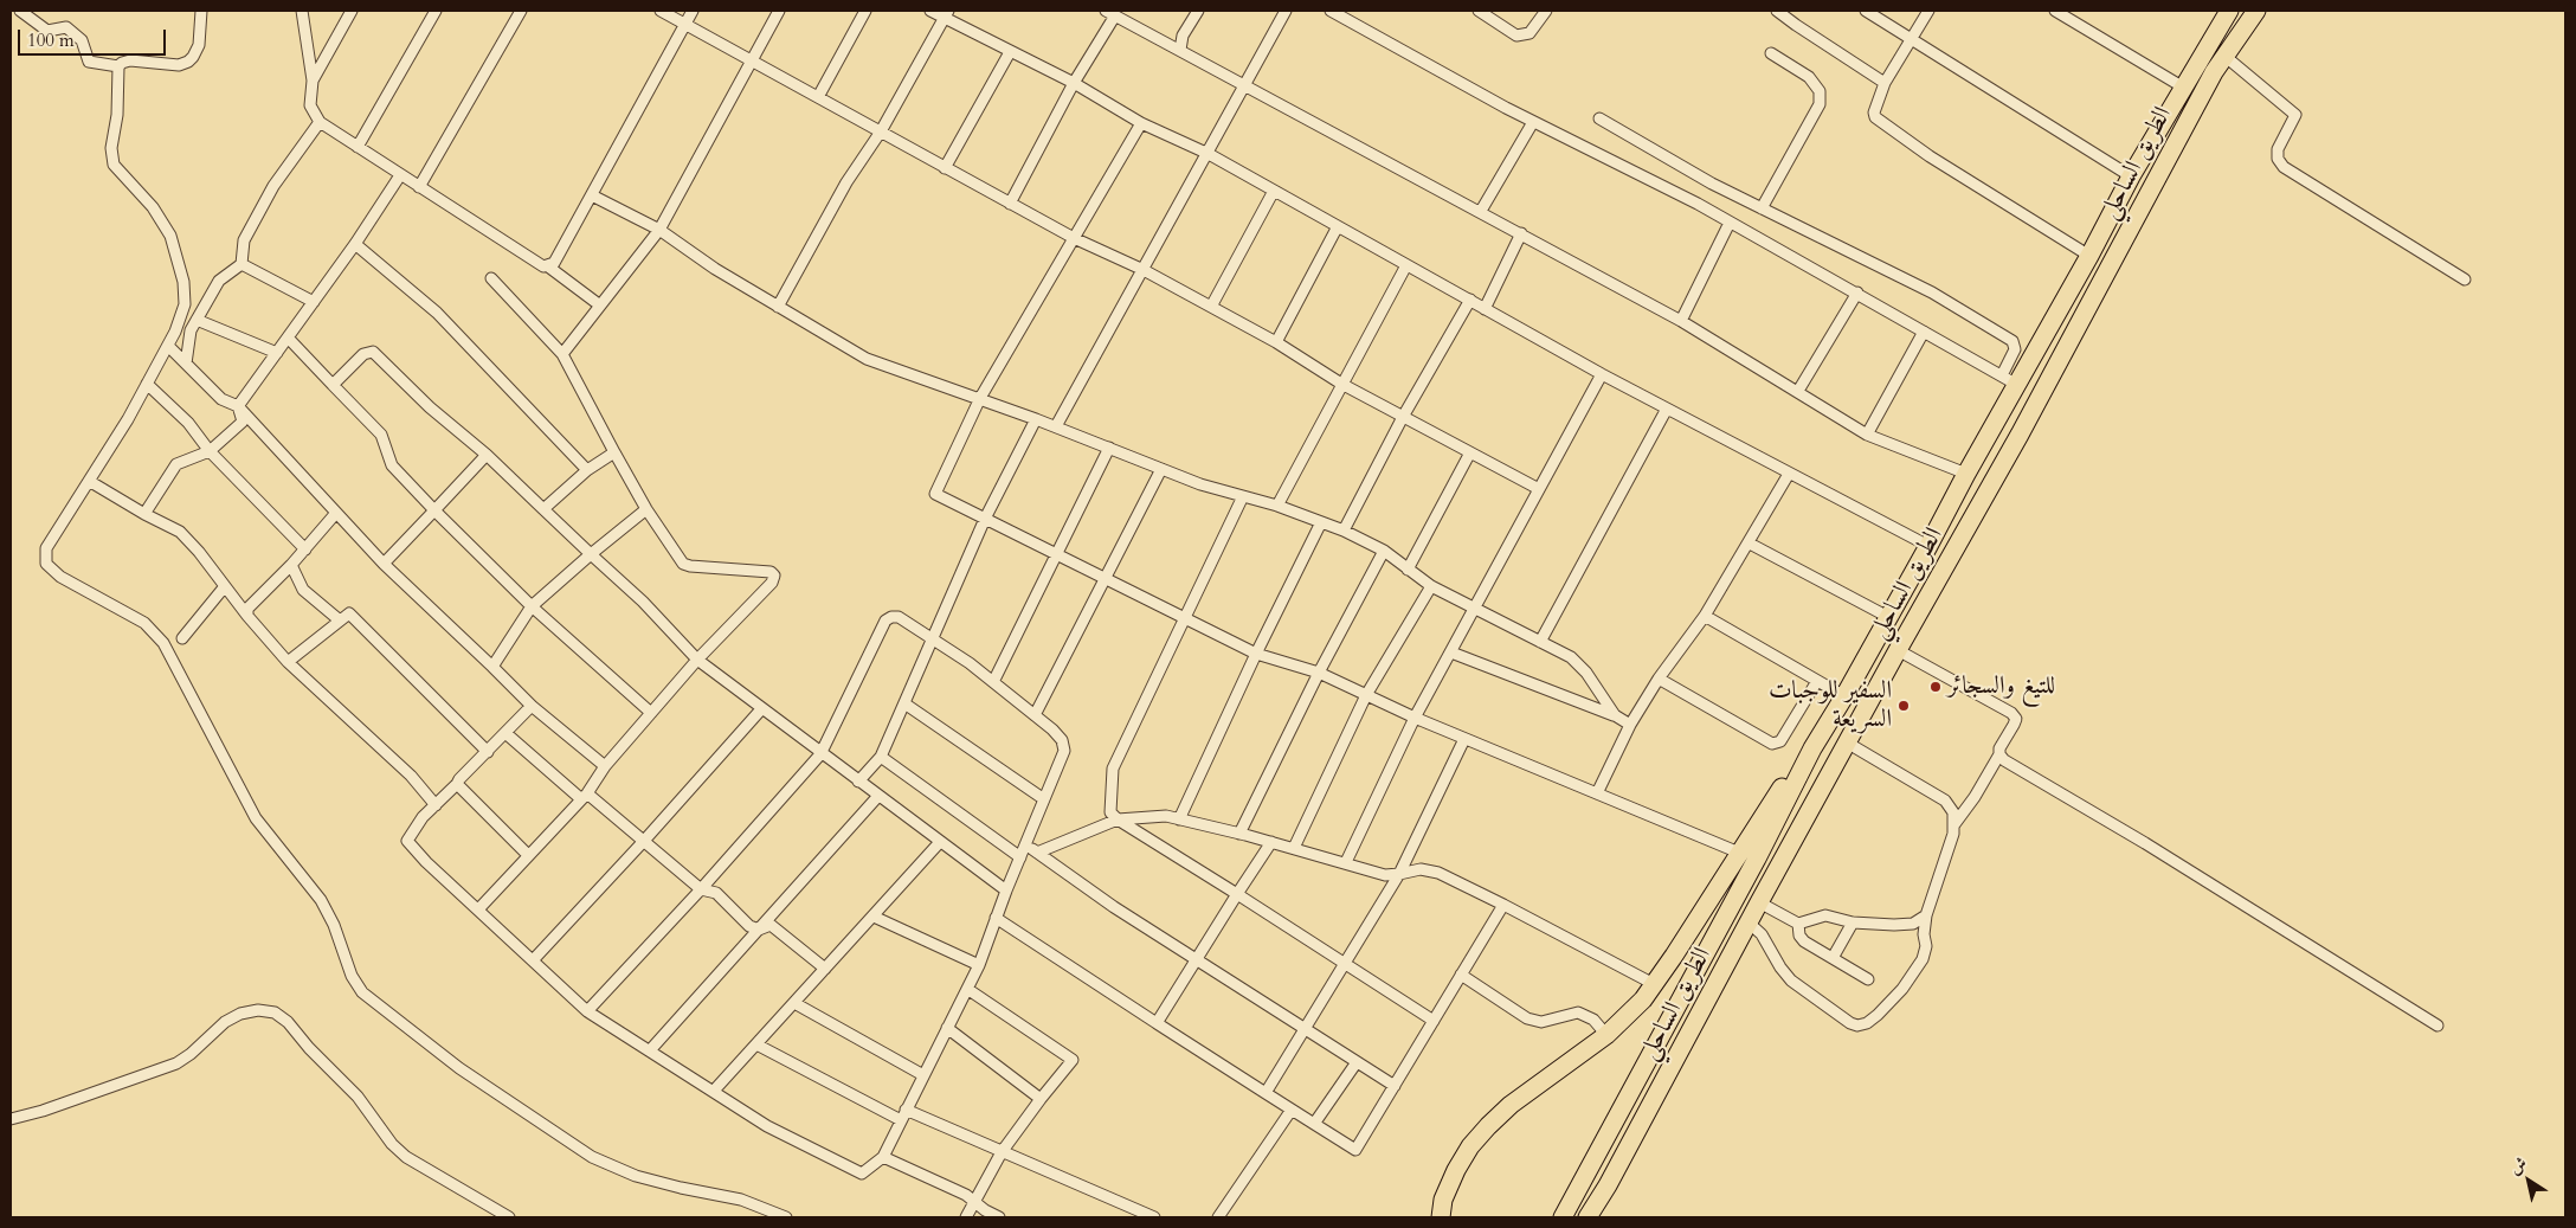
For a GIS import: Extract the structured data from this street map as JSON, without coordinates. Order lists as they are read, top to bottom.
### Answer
{
  "streets": {
    "highway": ["الطريق الساحلي"]
  },
  "places": ["للتيغ والسجائر", "السفير للوجبات السريعة"],
  "scale_bar": "100 m",
  "north": "top left"
}
